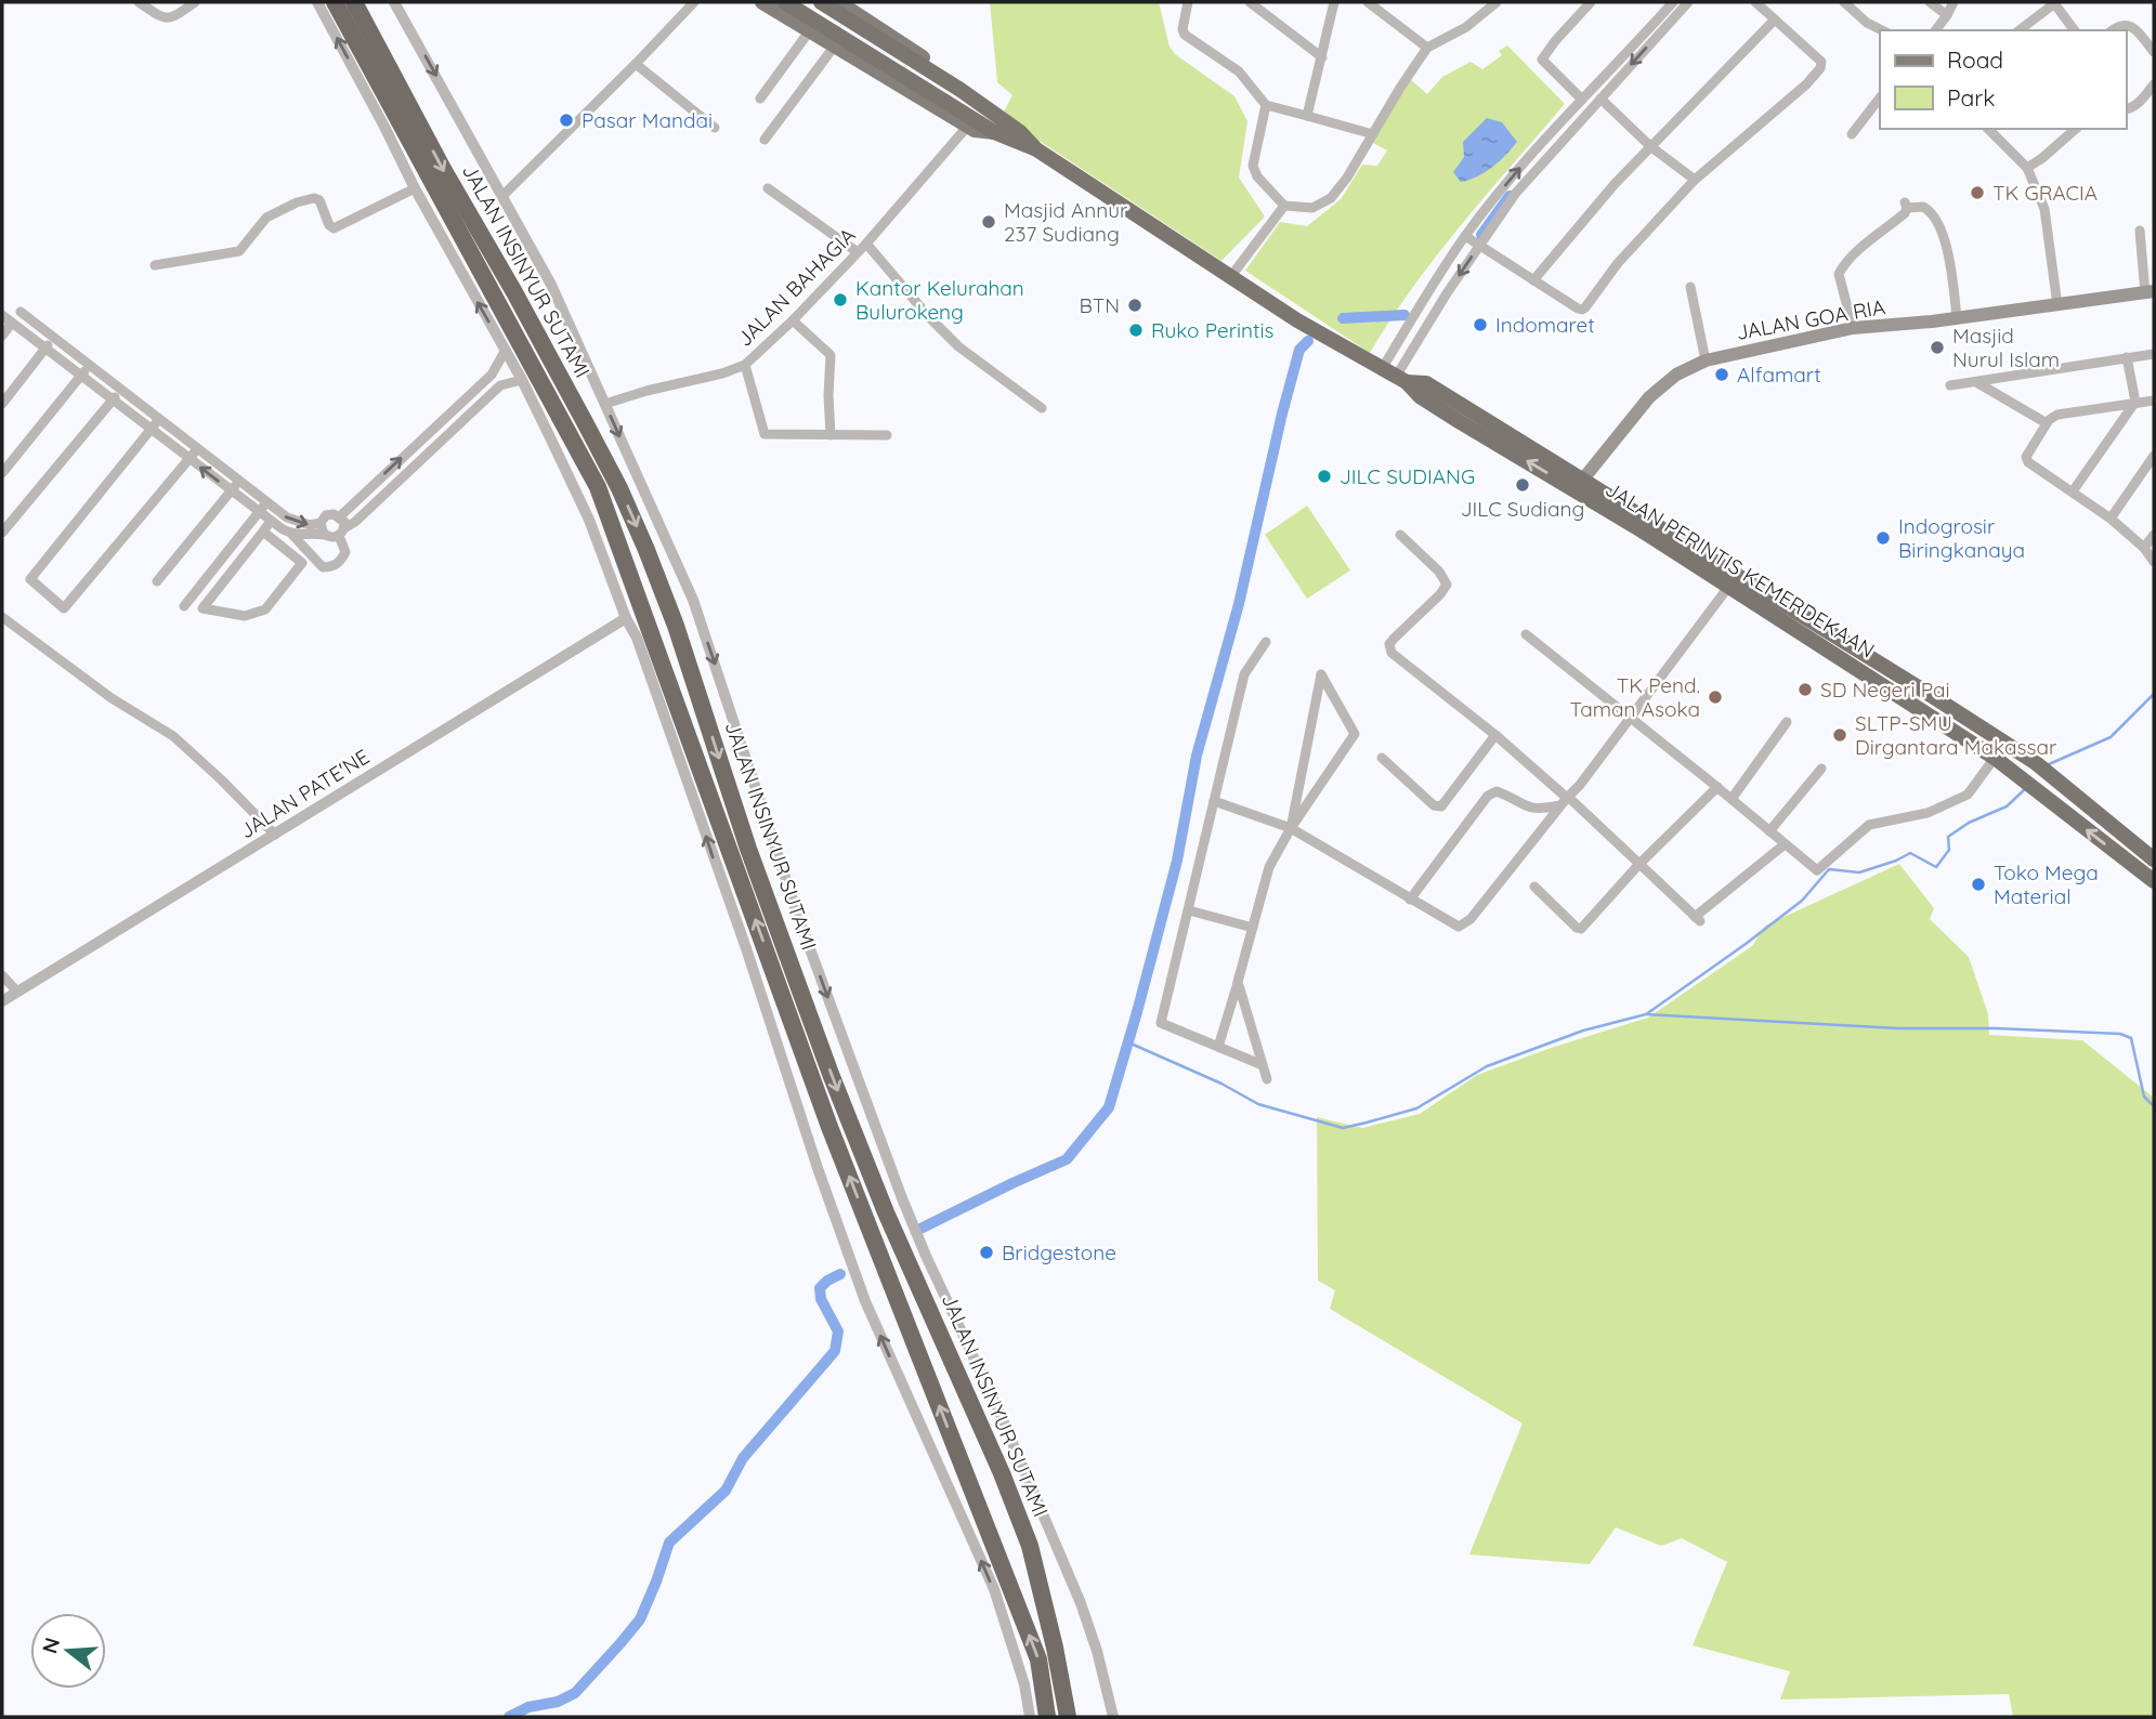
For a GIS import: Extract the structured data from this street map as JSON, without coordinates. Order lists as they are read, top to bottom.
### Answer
{
  "streets": {
    "highway": ["JALAN INSINYUR SUTAMI", "JALAN PERINTIS KEMERDEKAAN"],
    "main road": ["JALAN GOA RIA"],
    "street": ["JALAN BAHAGIA", "JALAN PATE'NE"]
  },
  "crossings": [
    ["JALAN BAHAGIA", "JALAN PERINTIS KEMERDEKAAN"],
    ["JALAN GOA RIA", "JALAN PERINTIS KEMERDEKAAN"]
  ],
  "places": [
    "Pasar Mandai",
    "TK GRACIA",
    "Masjid Annur 237 Sudiang",
    "Kantor Kelurahan Bulurokeng",
    "BTN",
    "Indomaret",
    "Ruko Perintis",
    "Masjid Nurul Islam",
    "Alfamart",
    "JILC SUDIANG",
    "JILC Sudiang",
    "Indogrosir Biringkanaya",
    "SD Negeri Pai",
    "TK Pend. Taman Asoka",
    "SLTP-SMU Dirgantara Makassar",
    "Toko Mega Material",
    "Bridgestone"
  ],
  "legend": ["Road", "Park"],
  "north": "left"
}
